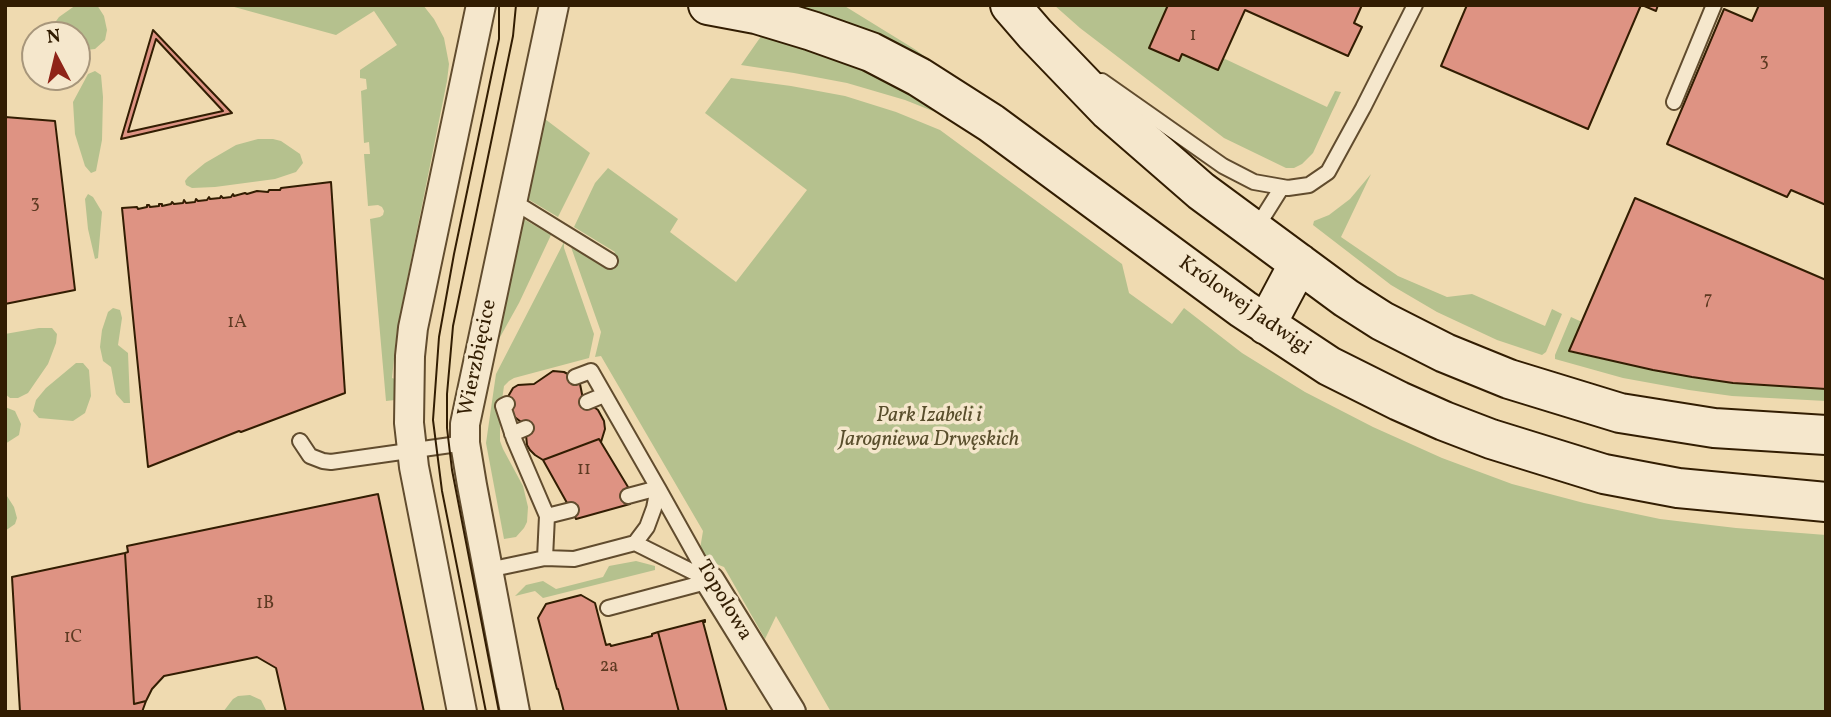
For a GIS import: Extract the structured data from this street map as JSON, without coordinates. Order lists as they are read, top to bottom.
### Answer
{
  "streets": {
    "street": ["Królowej Jadwigi", "Wierzbięcice", "Topolowa"]
  },
  "parks": ["Park Izabeli i Jarogniewa Drwęskich"],
  "house_numbers": [
    "1",
    "3",
    "3",
    "7",
    "1A",
    "11",
    "1B",
    "1C",
    "2a"
  ],
  "north": "top"
}
